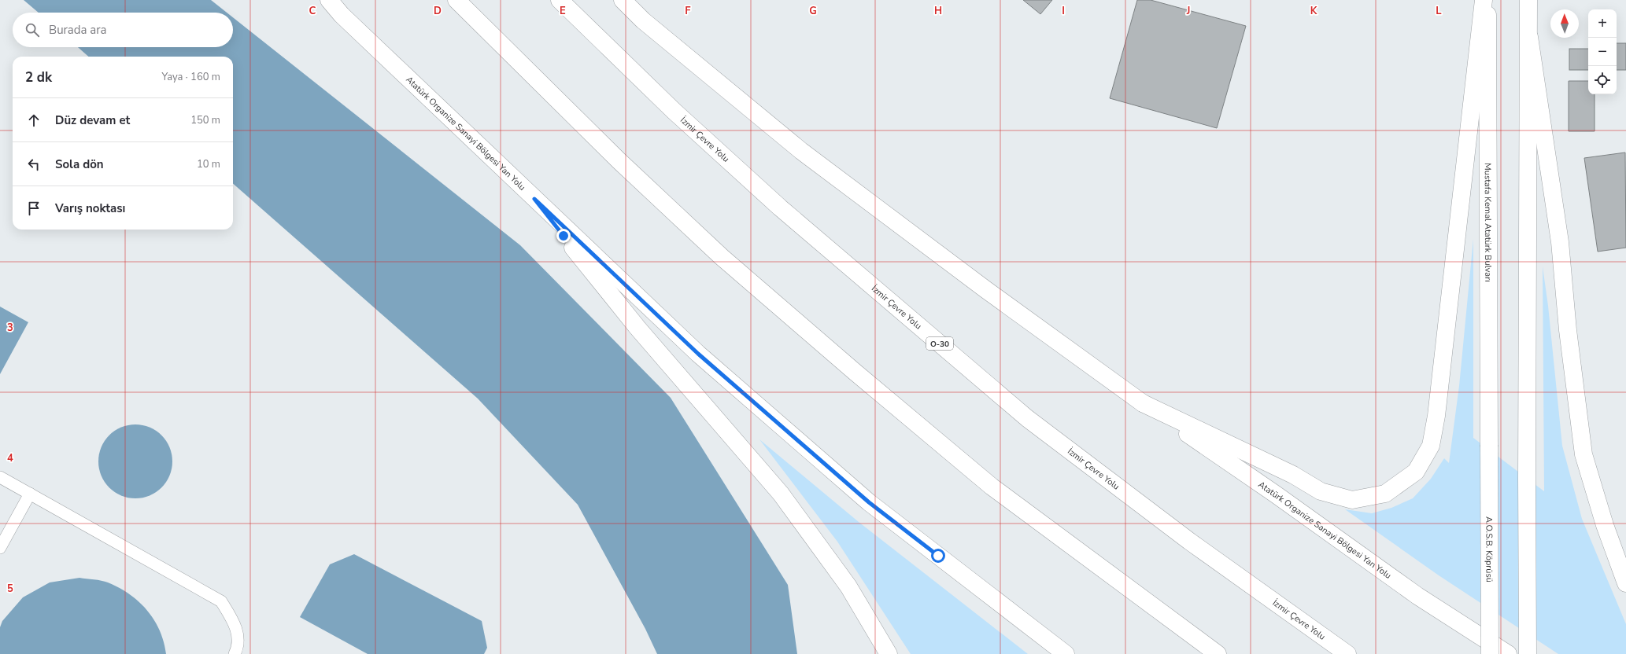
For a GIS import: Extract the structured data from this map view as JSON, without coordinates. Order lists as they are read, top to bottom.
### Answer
{
  "streets": {
    "main road": [
      "Atatürk Organize Sanayi Bölgesi Yan Yolu",
      "İzmir Çevre Yolu",
      "Mustafa Kemal Atatürk Bulvarı",
      "O-30",
      "A.O.S.B. Köprüsü"
    ]
  },
  "crossings": [
    ["Mustafa Kemal Atatürk Bulvarı", "A.O.S.B. Köprüsü"]
  ],
  "north": "top",
  "page": {
    "map_buttons": ["+", "−"],
    "search": "Burada ara",
    "heading": ["2 dk", "Yaya · 160 m"],
    "list": [
      ["Düz devam et", "150 m"],
      ["Sola dön", "10 m"],
      "Varış noktası"
    ]
  },
  "grid": {
    "columns": [
      "C",
      "D",
      "E",
      "F",
      "G",
      "H",
      "I",
      "J",
      "K",
      "L"
    ],
    "rows": ["3", "4", "5"]
  }
}
